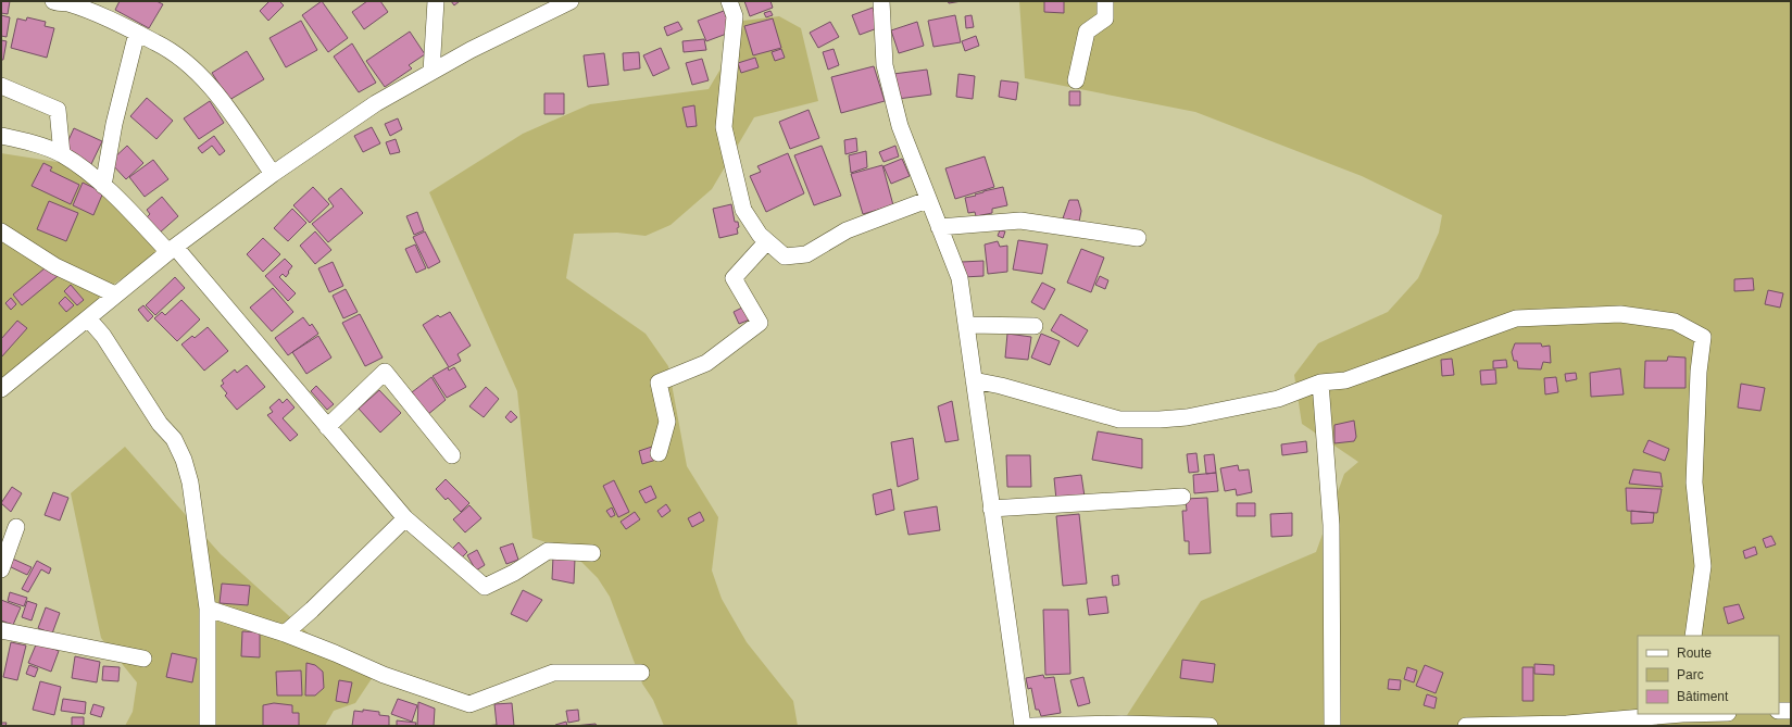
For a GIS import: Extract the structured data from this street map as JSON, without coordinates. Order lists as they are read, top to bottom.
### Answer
{
  "legend": ["Route", "Parc", "Bâtiment"]
}
